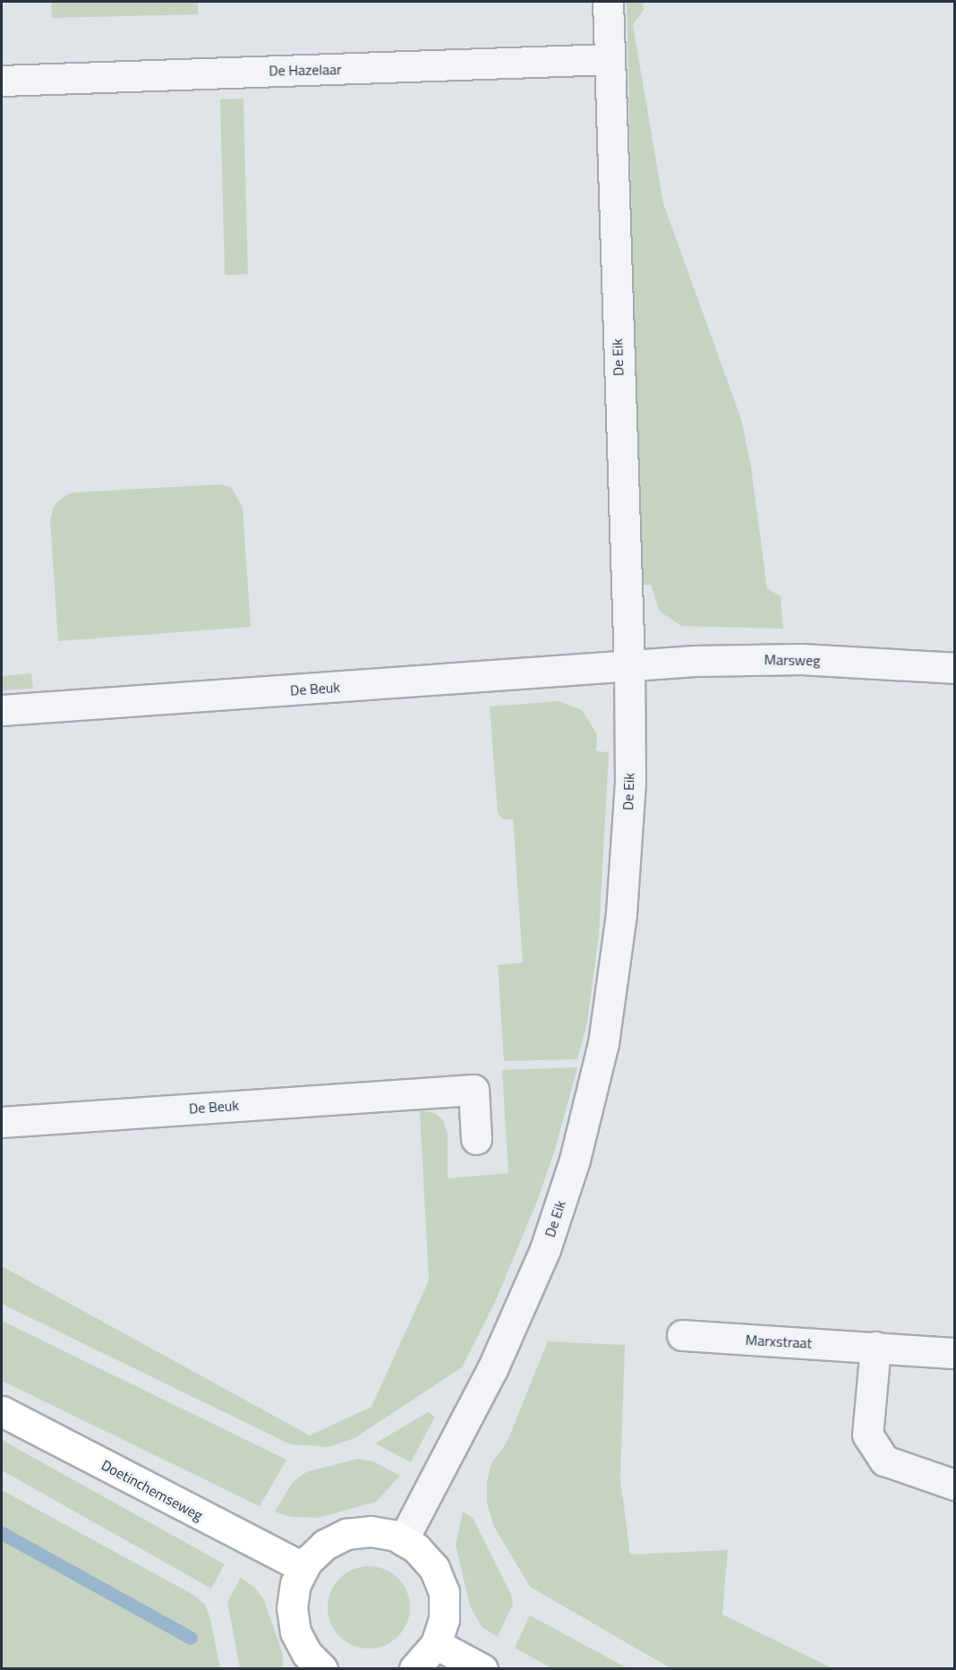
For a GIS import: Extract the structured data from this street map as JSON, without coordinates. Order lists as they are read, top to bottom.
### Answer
{
  "streets": {
    "main road": ["Doetinchemseweg"],
    "street": [
      "De Hazelaar",
      "De Eik",
      "Marsweg",
      "De Beuk",
      "Marxstraat"
    ]
  },
  "crossings": [
    ["De Hazelaar", "De Eik"],
    ["De Eik", "Marsweg"],
    ["De Eik", "De Beuk"],
    ["Marsweg", "De Beuk"]
  ]
}
